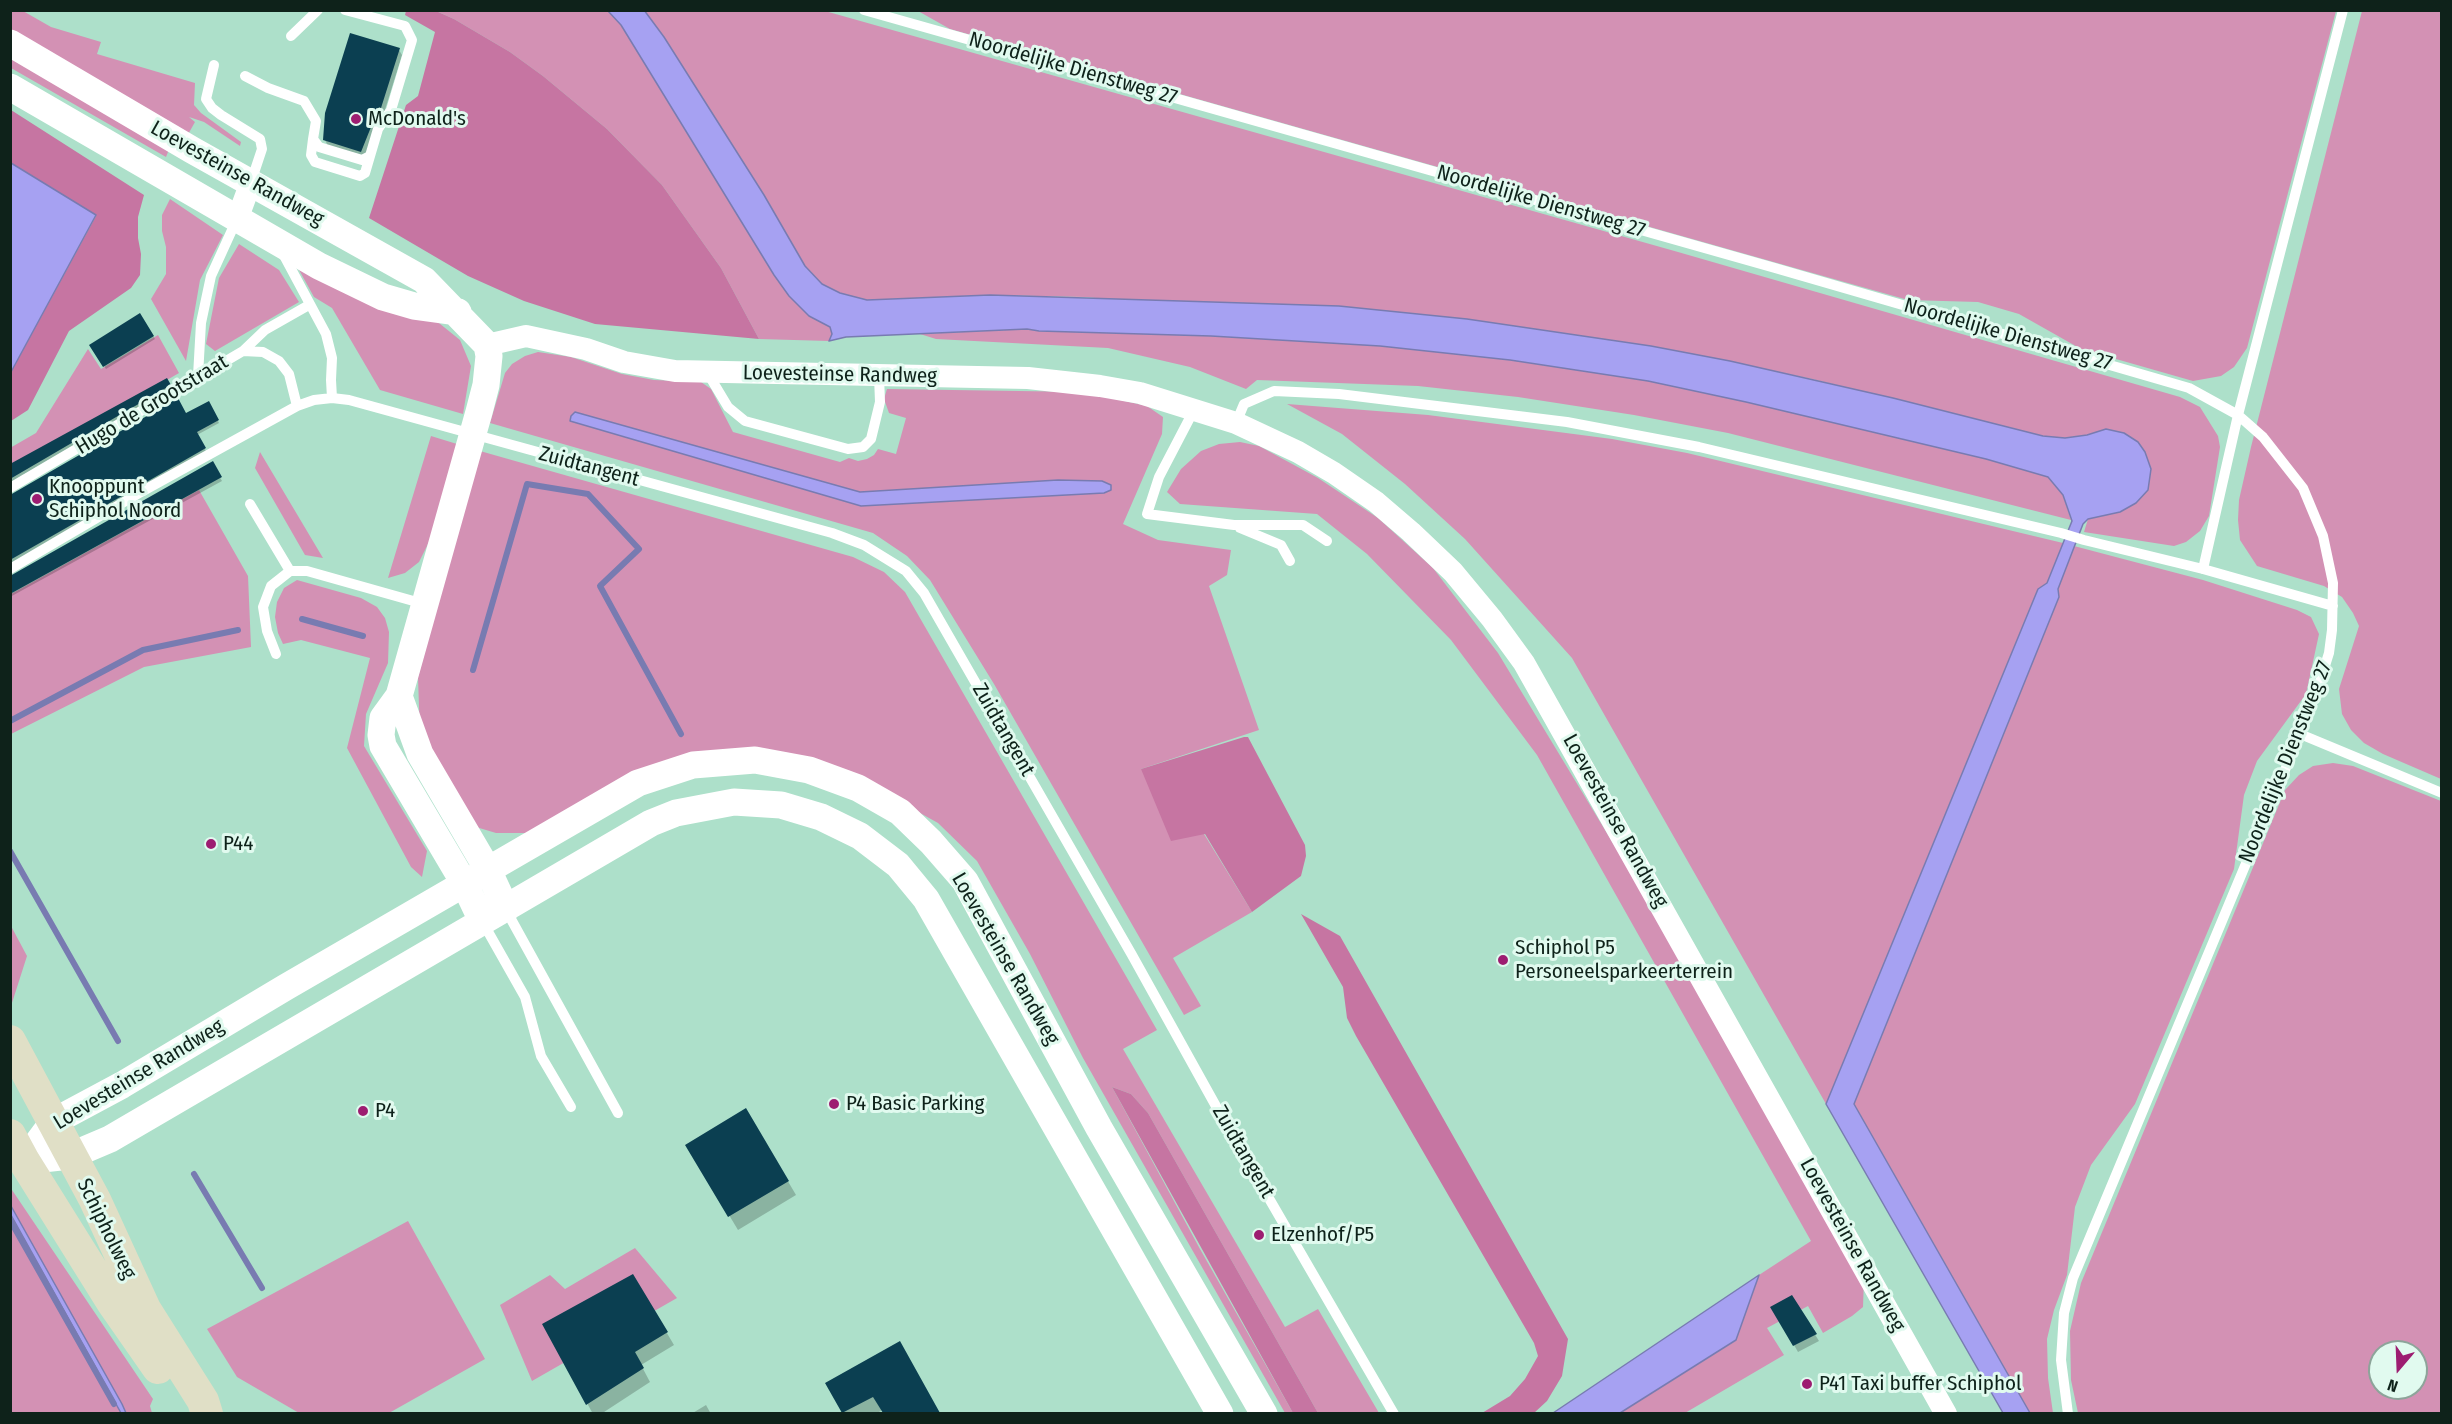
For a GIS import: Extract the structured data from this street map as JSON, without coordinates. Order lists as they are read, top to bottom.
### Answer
{
  "streets": {
    "main road": ["Schipholweg"],
    "street": ["Loevesteinse Randweg"],
    "lane": ["Noordelijke Dienstweg 27", "Hugo de Grootstraat", "Zuidtangent"]
  },
  "crossings": [
    ["Loevesteinse Randweg", "Schipholweg"],
    ["Hugo de Grootstraat", "Zuidtangent"]
  ],
  "places": [
    "McDonald's",
    "Knooppunt Schiphol Noord",
    "P44",
    "Schiphol P5 Personeelsparkeerterrein",
    "P4 Basic Parking",
    "P4",
    "Elzenhof/P5",
    "P41 Taxi buffer Schiphol"
  ],
  "north": "bottom"
}
